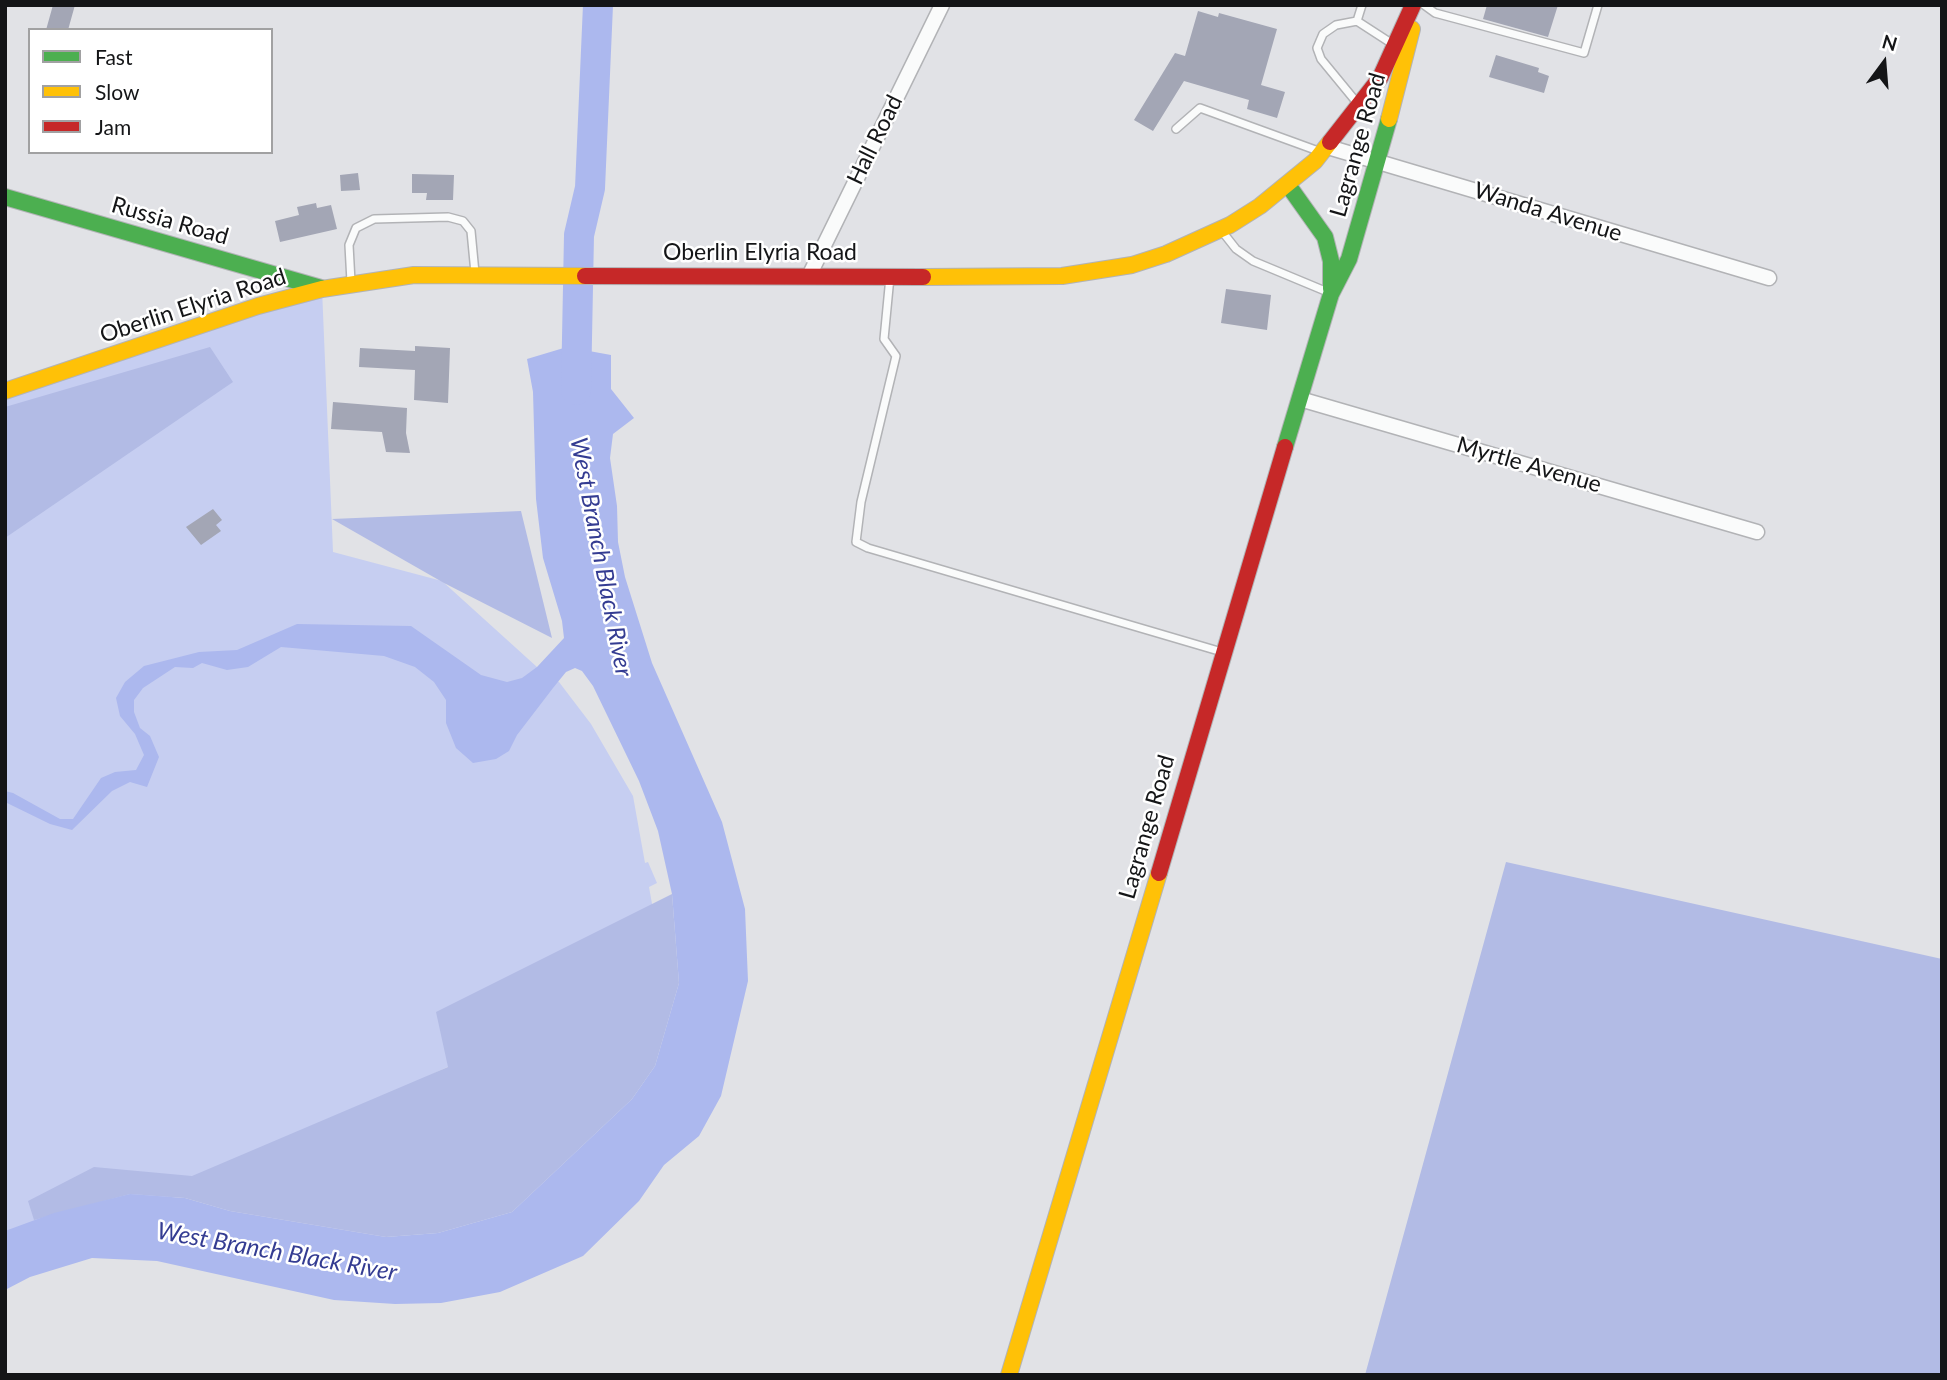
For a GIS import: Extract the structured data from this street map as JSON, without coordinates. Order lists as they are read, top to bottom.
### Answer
{
  "streets": {
    "main road": ["Lagrange Road", "Russia Road", "Oberlin Elyria Road"],
    "street": ["Hall Road", "Wanda Avenue", "Myrtle Avenue"]
  },
  "crossings": [
    ["Hall Road", "Oberlin Elyria Road"],
    ["Lagrange Road", "Wanda Avenue"],
    ["Lagrange Road", "Oberlin Elyria Road"],
    ["Lagrange Road", "Myrtle Avenue"],
    ["Wanda Avenue", "Oberlin Elyria Road"],
    ["Russia Road", "Oberlin Elyria Road"]
  ],
  "water": ["West Branch Black River"],
  "legend": ["Fast", "Slow", "Jam"],
  "north": "top"
}
